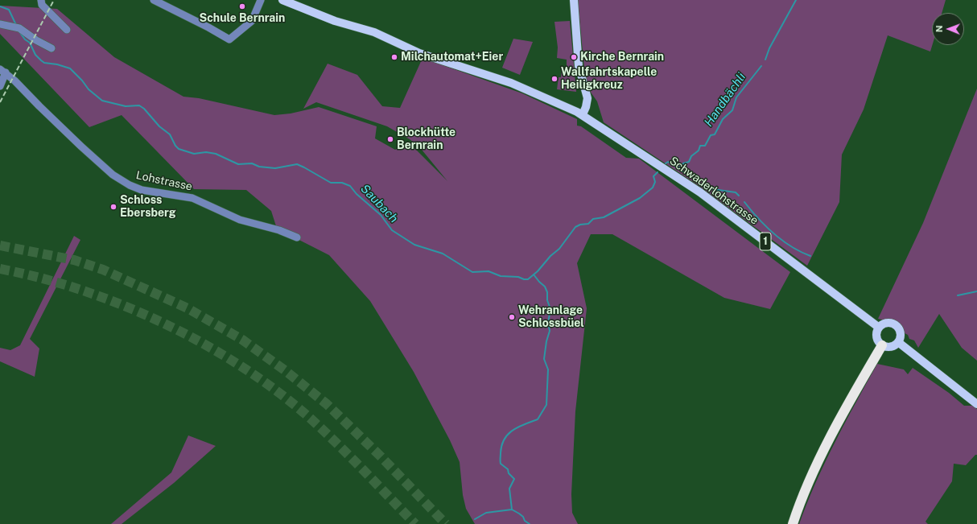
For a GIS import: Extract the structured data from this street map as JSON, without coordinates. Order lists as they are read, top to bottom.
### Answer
{
  "streets": {
    "main road": ["Schwaderlohstrasse", "1"],
    "street": ["Lohstrasse"]
  },
  "crossings": [
    ["Schwaderlohstrasse", "1"]
  ],
  "water": ["Handbächli", "Saubach"],
  "places": [
    "Schule Bernrain",
    "Milchautomat+Eier",
    "Kirche Bernrain",
    "Wallfahrtskapelle Heiligkreuz",
    "Blockhütte Bernrain",
    "Schloss Ebersberg",
    "Wehranlage Schlossbüel"
  ],
  "north": "left"
}
